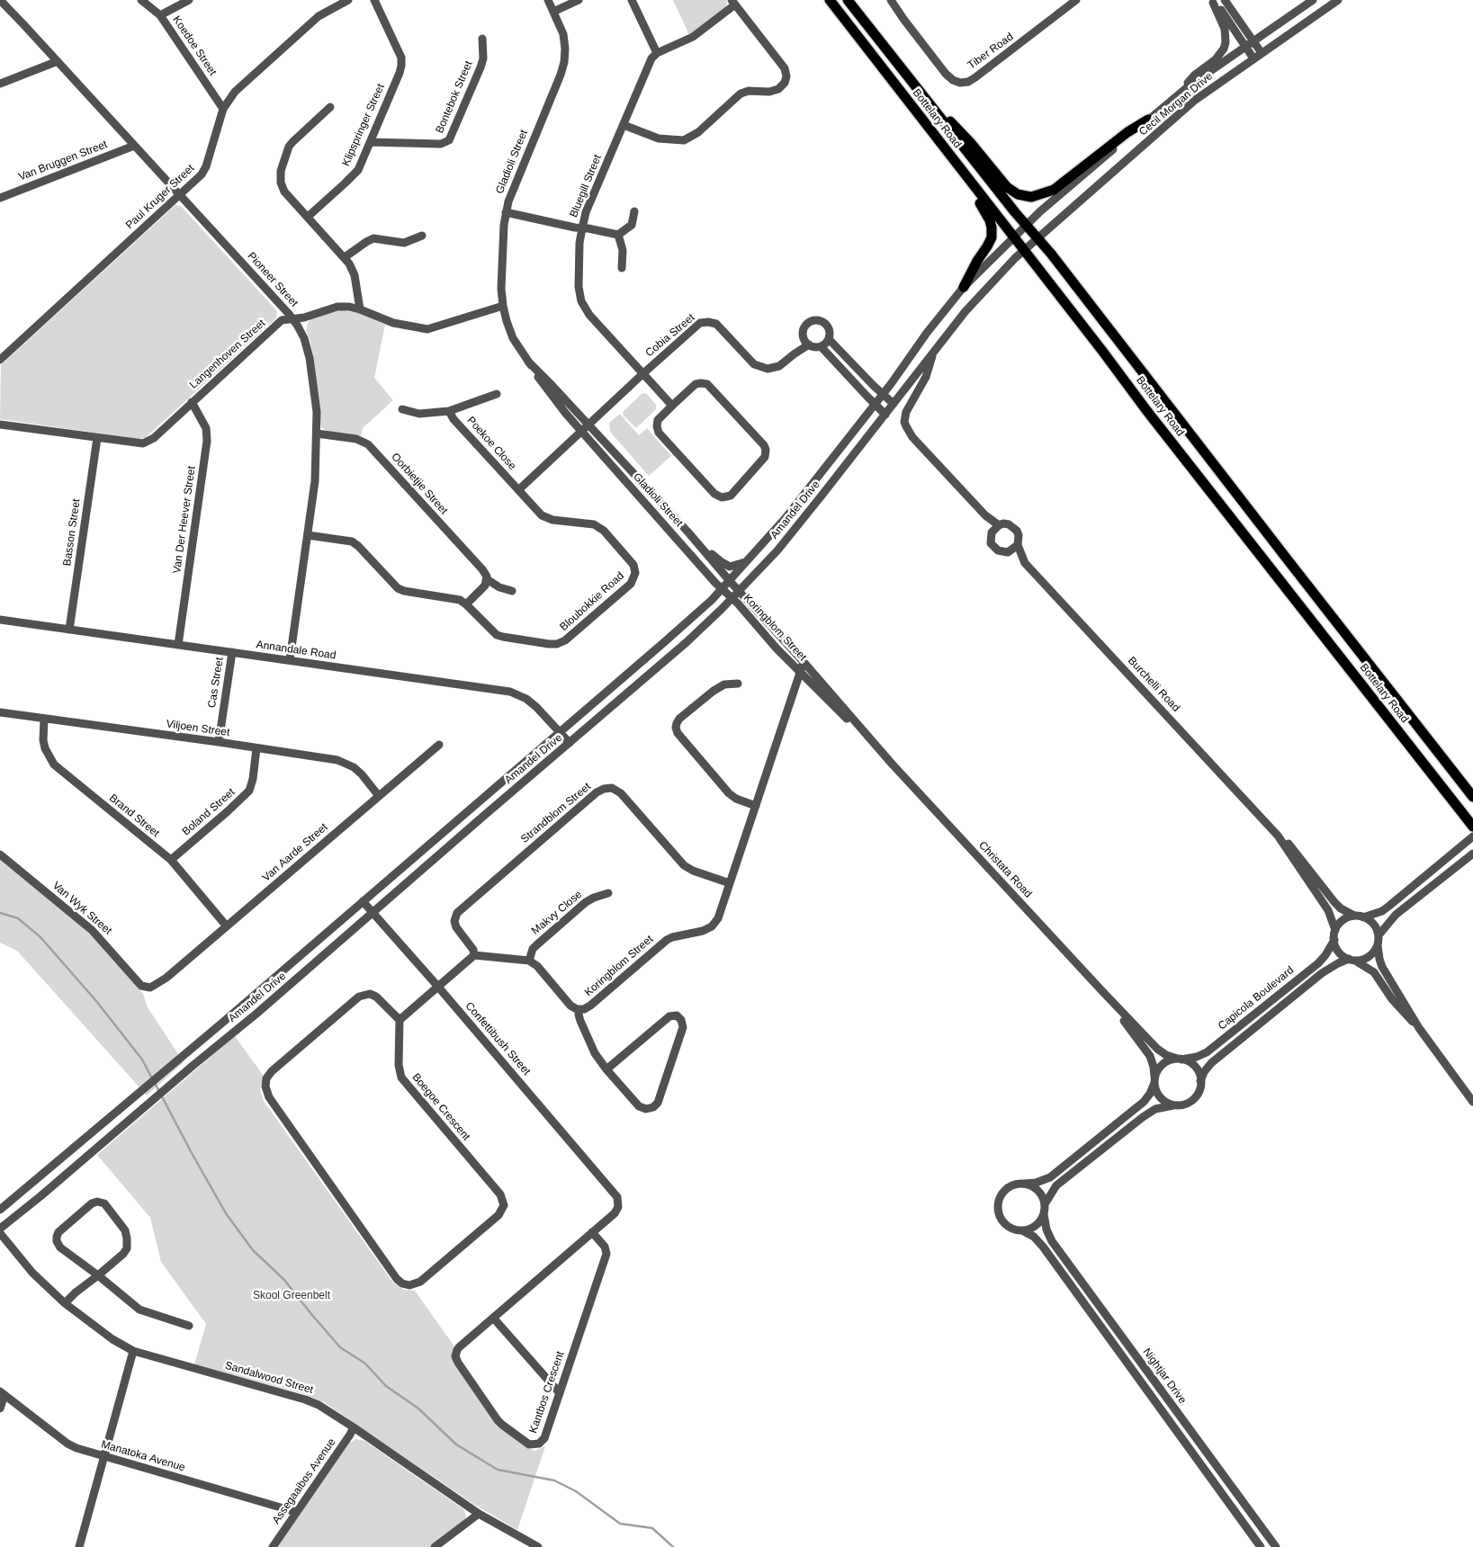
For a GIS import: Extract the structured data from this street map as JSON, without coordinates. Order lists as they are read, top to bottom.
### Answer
{
  "streets": {
    "main road": ["Bottelary Road"],
    "street": [
      "Koedoe Street",
      "Tiber Road",
      "Bontebok Street",
      "Cecil Morgan Drive",
      "Klipspringer Street",
      "Van Bruggen Street",
      "Gladioli Street",
      "Bluegill Street",
      "Paul Kruger Street",
      "Pioneer Street",
      "Cobia Street",
      "Langenhoven Street",
      "Poekoe Close",
      "Oorbietjie Street",
      "Amandel Drive",
      "Van Der Heever Street",
      "Basson Street",
      "Bloubokkie Road",
      "Koringblom Street",
      "Annandale Road",
      "Cas Street",
      "Burchelli Road",
      "Viljoen Street",
      "Boland Street",
      "Strandblom Street",
      "Brand Street",
      "Van Aarde Street",
      "Christata Road",
      "Van Wyk Street",
      "Makvy Close",
      "Capicola Boulevard",
      "Confettibush Street",
      "Boegoe Crescent",
      "Nightjar Drive",
      "Sandalwood Street",
      "Kantbos Crescent",
      "Manatoka Avenue",
      "Assegaaibos Avenue"
    ]
  },
  "crossings": [
    ["Koedoe Street", "Paul Kruger Street"],
    ["Bontebok Street", "Klipspringer Street"],
    ["Cecil Morgan Drive", "Bottelary Road"],
    ["Cecil Morgan Drive", "Amandel Drive"],
    ["Bottelary Road", "Amandel Drive"],
    ["Van Bruggen Street", "Pioneer Street"],
    ["Gladioli Street", "Cobia Street"],
    ["Gladioli Street", "Langenhoven Street"],
    ["Gladioli Street", "Amandel Drive"],
    ["Gladioli Street", "Koringblom Street"],
    ["Bluegill Street", "Cobia Street"],
    ["Paul Kruger Street", "Pioneer Street"],
    ["Pioneer Street", "Langenhoven Street"],
    ["Pioneer Street", "Oorbietjie Street"],
    ["Pioneer Street", "Bloubokkie Road"],
    ["Pioneer Street", "Annandale Road"],
    ["Cobia Street", "Poekoe Close"],
    ["Cobia Street", "Bloubokkie Road"],
    ["Langenhoven Street", "Van Der Heever Street"],
    ["Langenhoven Street", "Basson Street"],
    ["Poekoe Close", "Bloubokkie Road"],
    ["Amandel Drive", "Koringblom Street"],
    ["Amandel Drive", "Annandale Road"],
    ["Amandel Drive", "Burchelli Road"],
    ["Amandel Drive", "Confettibush Street"],
    ["Van Der Heever Street", "Annandale Road"],
    ["Basson Street", "Annandale Road"],
    ["Koringblom Street", "Strandblom Street"],
    ["Koringblom Street", "Christata Road"],
    ["Koringblom Street", "Makvy Close"],
    ["Annandale Road", "Cas Street"],
    ["Cas Street", "Viljoen Street"],
    ["Burchelli Road", "Capicola Boulevard"],
    ["Viljoen Street", "Boland Street"],
    ["Viljoen Street", "Brand Street"],
    ["Viljoen Street", "Van Aarde Street"],
    ["Boland Street", "Brand Street"],
    ["Brand Street", "Van Aarde Street"],
    ["Van Aarde Street", "Van Wyk Street"],
    ["Christata Road", "Capicola Boulevard"],
    ["Confettibush Street", "Kantbos Crescent"],
    ["Sandalwood Street", "Assegaaibos Avenue"],
    ["Manatoka Avenue", "Assegaaibos Avenue"]
  ],
  "parks": ["Skool Greenbelt"]
}
